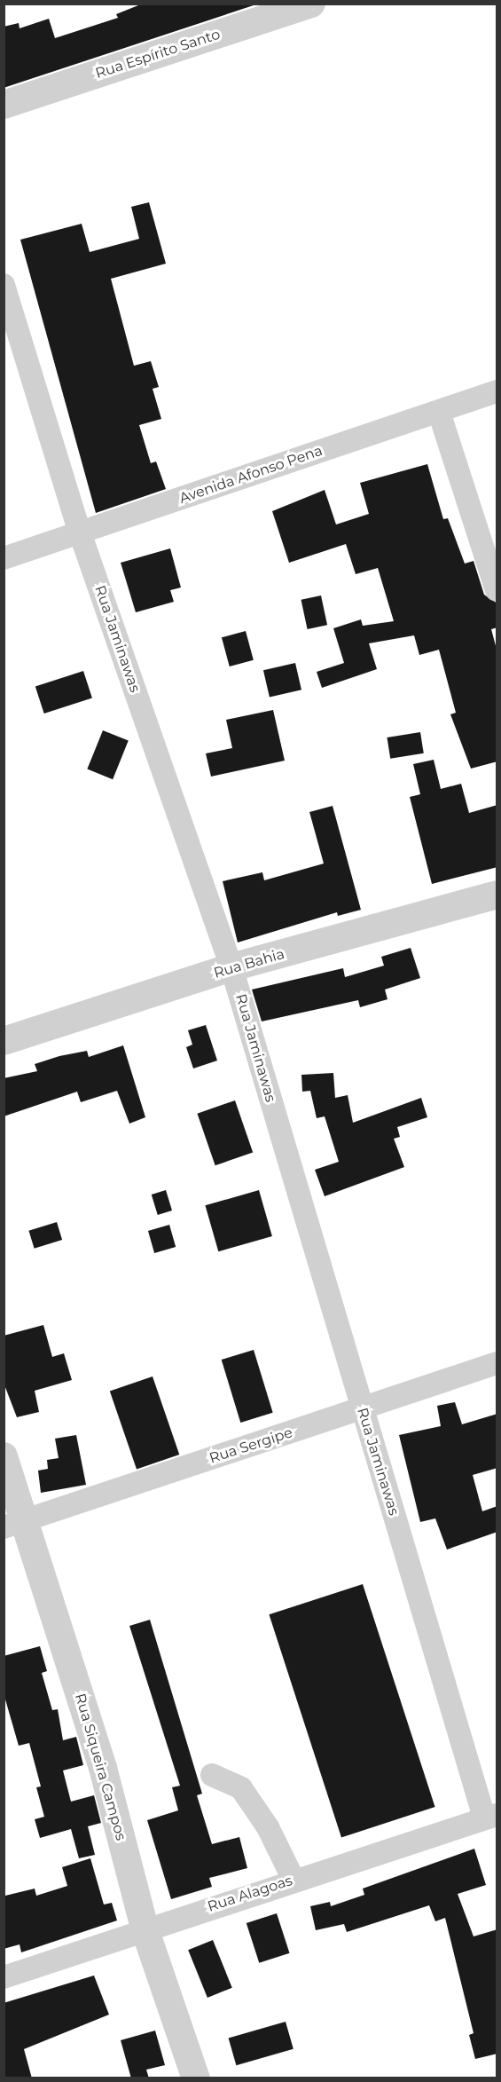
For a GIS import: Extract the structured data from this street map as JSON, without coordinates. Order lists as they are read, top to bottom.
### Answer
{
  "streets": {
    "street": [
      "Rua Espírito Santo",
      "Avenida Afonso Pena",
      "Rua Jaminawas",
      "Rua Bahia",
      "Rua Sergipe",
      "Rua Siqueira Campos",
      "Rua Alagoas"
    ]
  },
  "crossings": [
    ["Avenida Afonso Pena", "Rua Jaminawas"],
    ["Rua Jaminawas", "Rua Bahia"],
    ["Rua Jaminawas", "Rua Sergipe"],
    ["Rua Jaminawas", "Rua Alagoas"],
    ["Rua Sergipe", "Rua Siqueira Campos"],
    ["Rua Siqueira Campos", "Rua Alagoas"]
  ]
}
